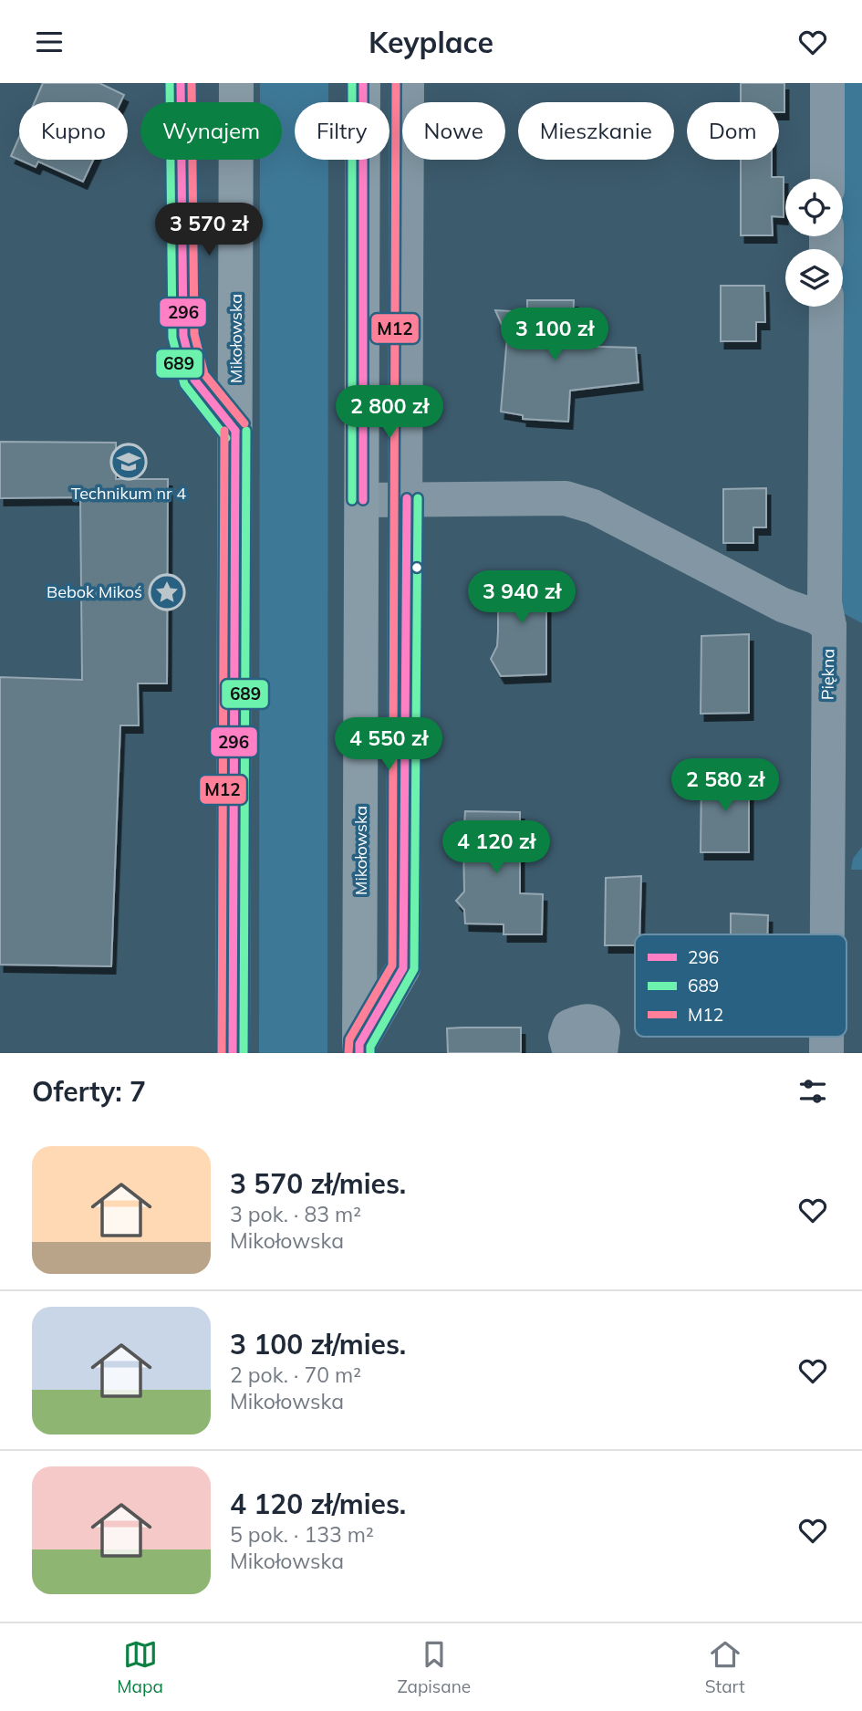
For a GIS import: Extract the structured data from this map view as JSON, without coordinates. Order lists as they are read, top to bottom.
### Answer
{
  "streets": {
    "main road": ["Mikołowska"],
    "street": ["Piękna"]
  },
  "places": {
    "school or university": ["Technikum nr 4"],
    "place": ["Bebok Mikoś"]
  },
  "lines": ["transit line 296", "transit line 689", "transit line M12"],
  "legend": ["296", "689", "M12"],
  "page": {
    "header": "Keyplace",
    "chip": [
      "Kupno",
      "Wynajem",
      "Filtry",
      "Nowe",
      "Mieszkanie",
      "Dom"
    ],
    "price": [
      "3 570 zł",
      "3 100 zł",
      "2 800 zł",
      "3 940 zł",
      "4 550 zł",
      "2 580 zł",
      "4 120 zł"
    ],
    "heading": "Oferty: 7",
    "list": [
      {
        "name": "3 570 zł/mies.",
        "note": "3 pok. · 83 m² · Mikołowska"
      },
      {
        "name": "3 100 zł/mies.",
        "note": "2 pok. · 70 m² · Mikołowska"
      },
      {
        "name": "4 120 zł/mies.",
        "note": "5 pok. · 133 m² · Mikołowska"
      }
    ],
    "tabs": ["Mapa", "Zapisane", "Start"]
  }
}
